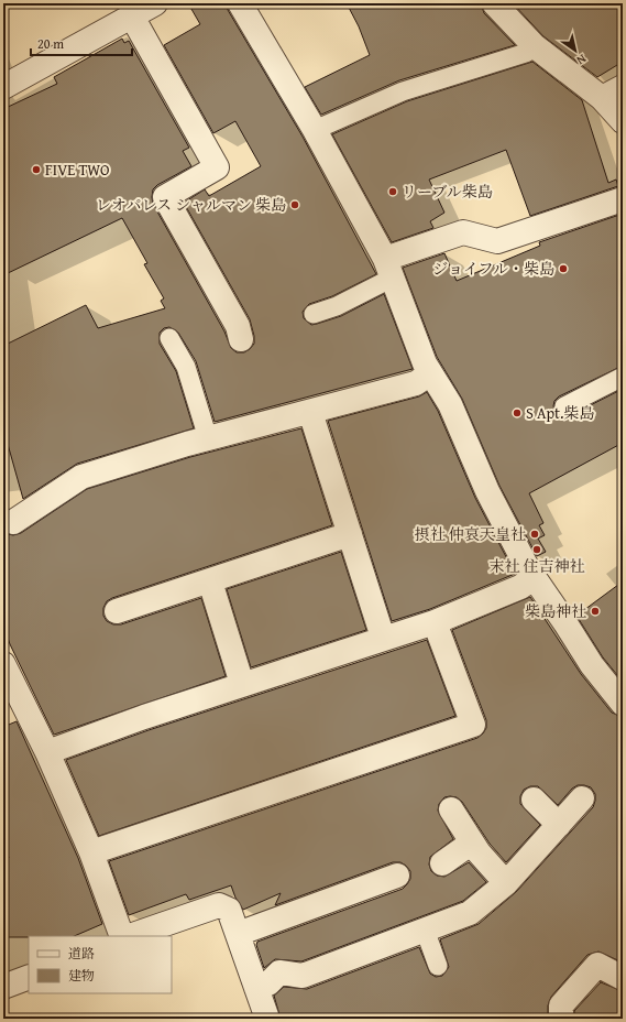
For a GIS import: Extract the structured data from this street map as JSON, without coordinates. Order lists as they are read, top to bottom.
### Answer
{
  "places": [
    "FIVE TWO",
    "リーブル柴島",
    "レオパレス シャルマン 柴島",
    "ジョイフル・柴島",
    "S Apt.柴島",
    "摂社 仲哀天皇社",
    "末社 住吉神社",
    "柴島神社"
  ],
  "legend": ["道路", "建物"],
  "scale_bar": "20 m",
  "north": "bottom right"
}
